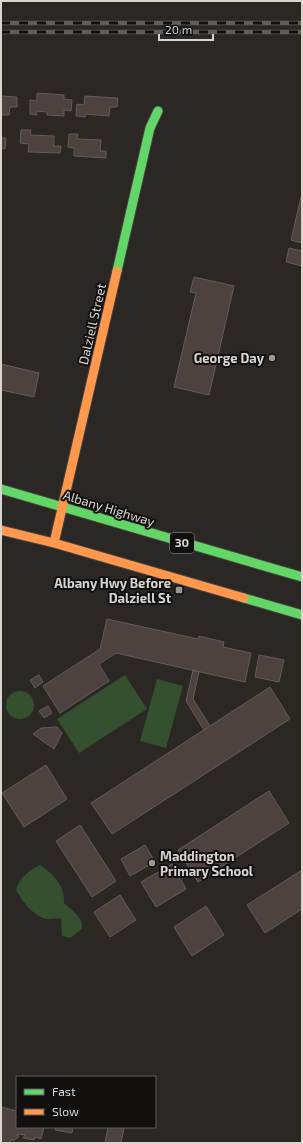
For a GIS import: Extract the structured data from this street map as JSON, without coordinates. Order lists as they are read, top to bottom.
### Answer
{
  "streets": {
    "main road": ["Dalziell Street", "Albany Highway", "30"]
  },
  "crossings": [
    ["Dalziell Street", "Albany Highway"]
  ],
  "places": {
    "other": ["George Day", "Maddington Primary School"],
    "transit": ["Albany Hwy Before Dalziell St"]
  },
  "legend": ["Fast", "Slow"],
  "scale_bar": "20 m"
}
